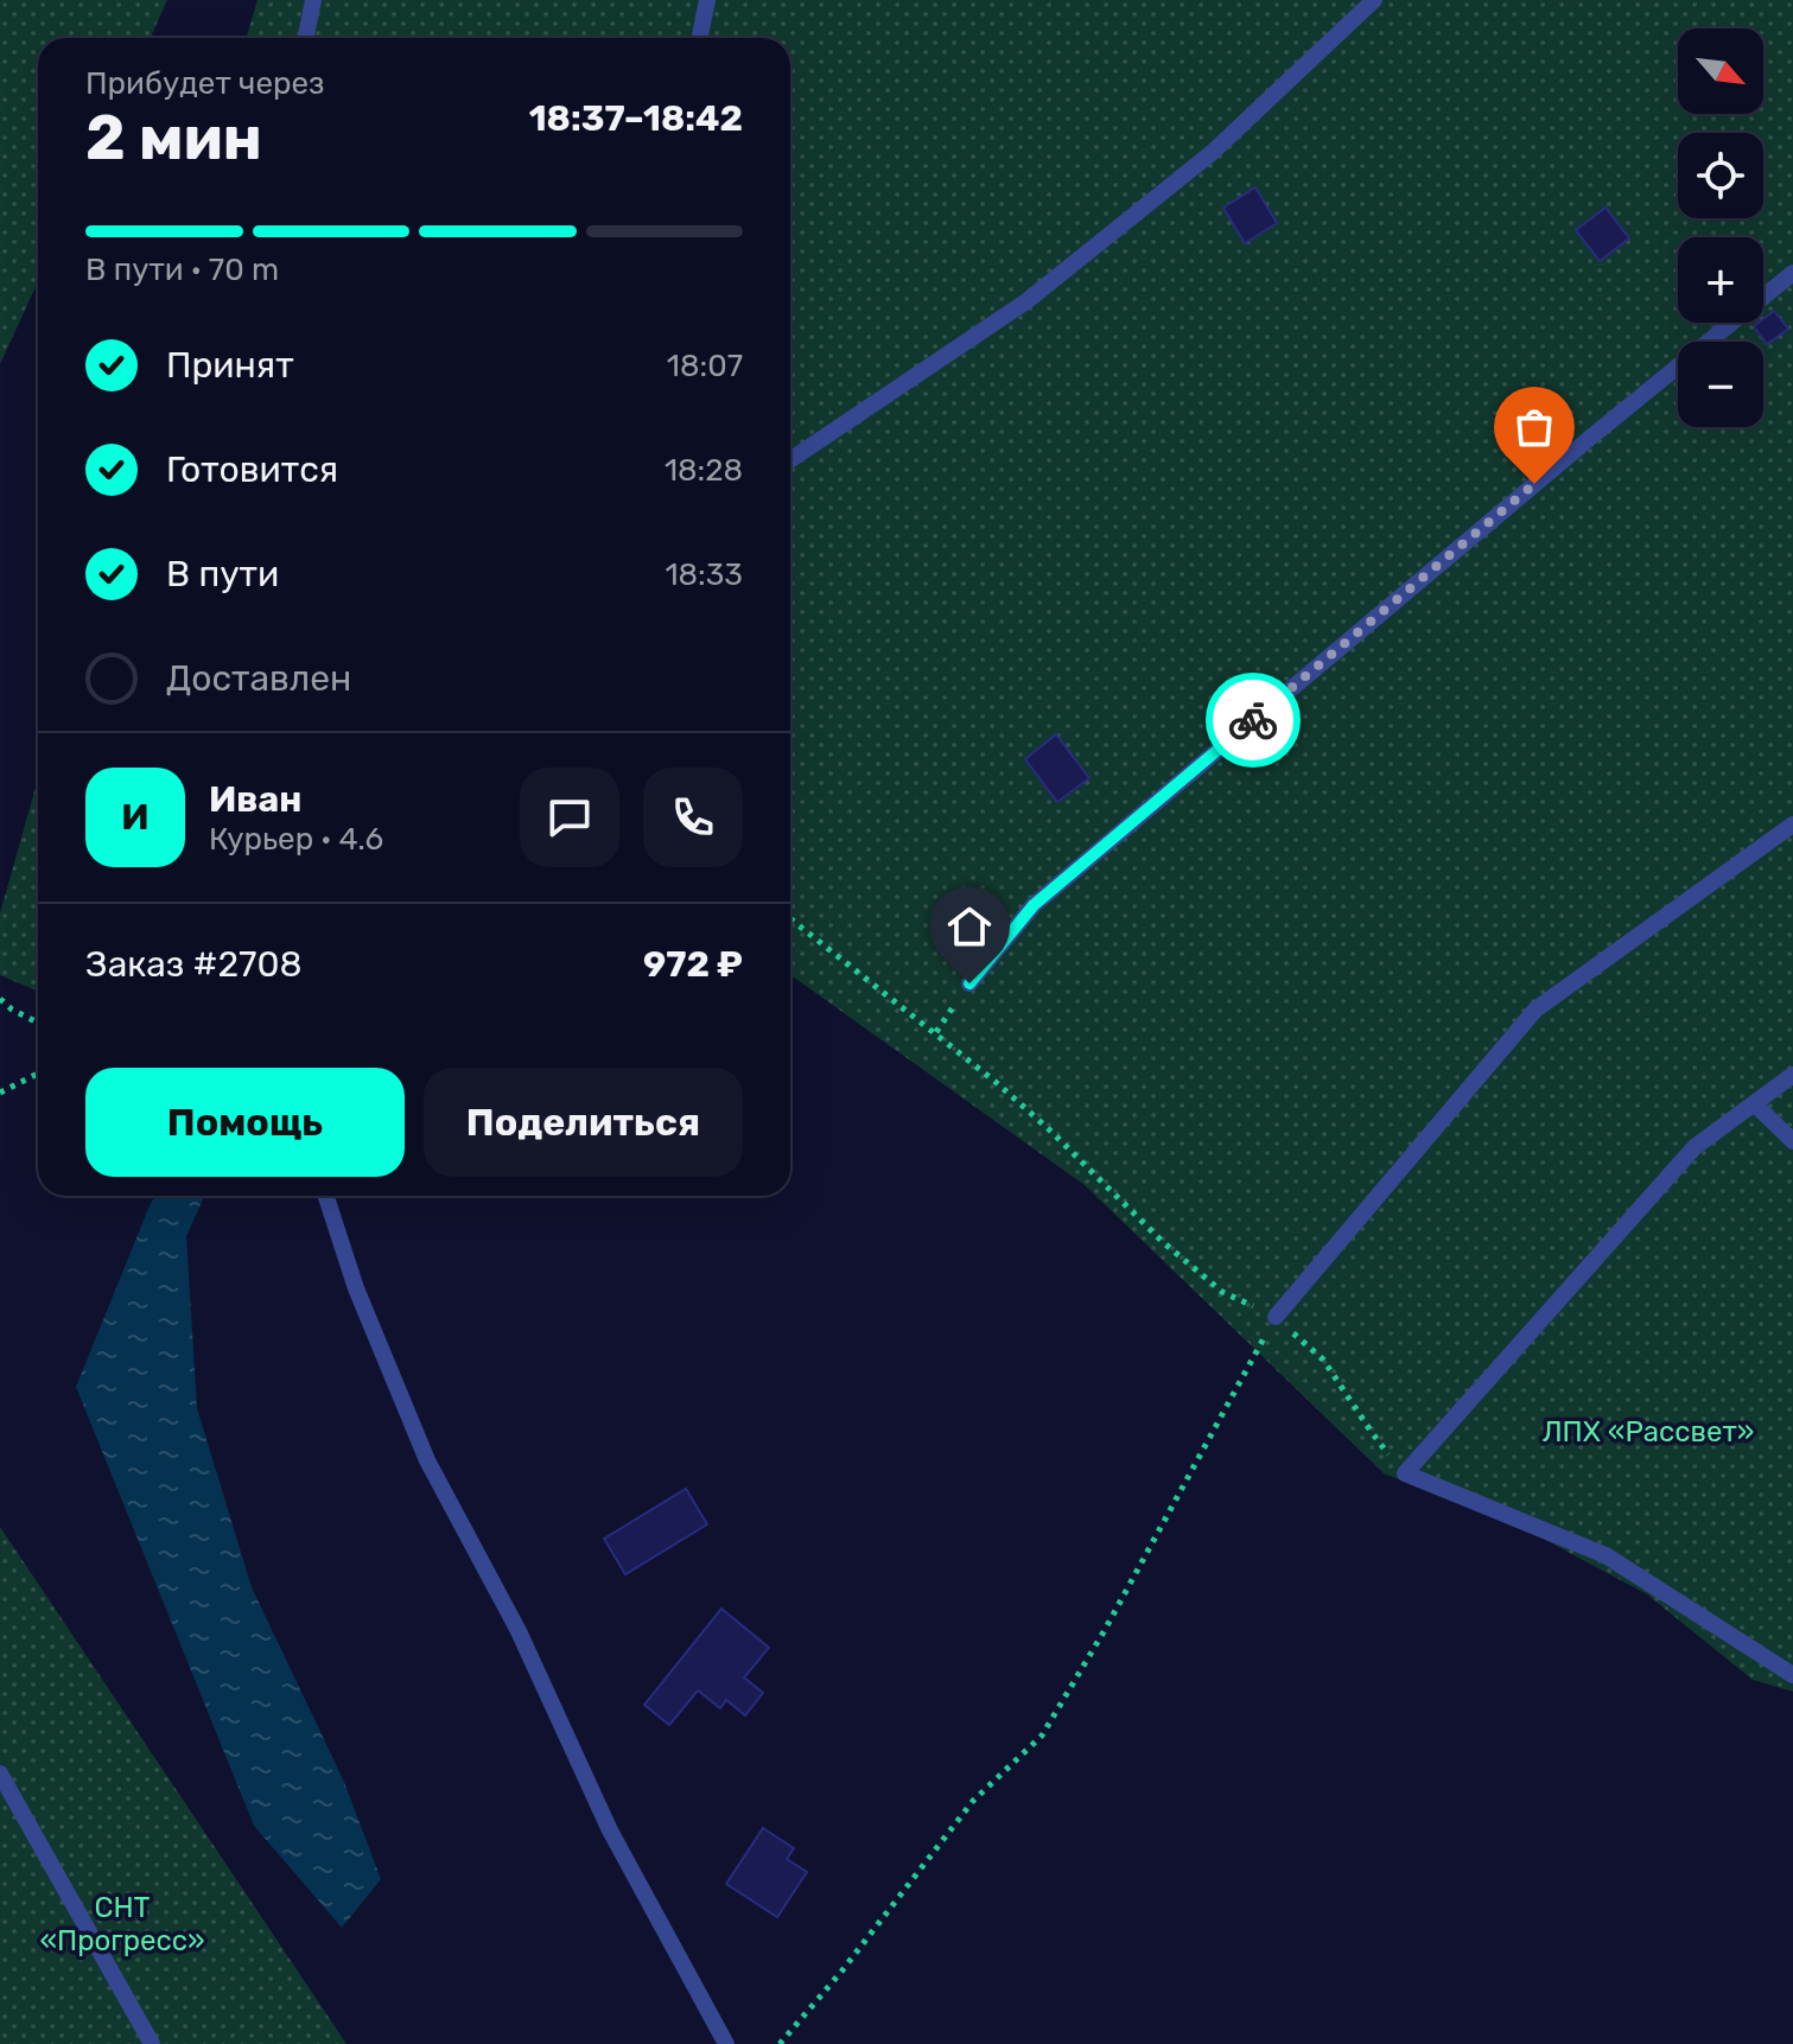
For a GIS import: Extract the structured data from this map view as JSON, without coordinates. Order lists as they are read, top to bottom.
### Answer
{
  "parks": ["ЛПХ «Рассвет»", "СНТ «Прогресс»"],
  "north": "bottom right",
  "page": {
    "map_buttons": ["+", "−"],
    "heading": ["2 мин", "Прибудет через", "18:37–18:42"],
    "panel": [
      "Иван",
      "Курьер · 4.6",
      "Заказ #2708",
      "972 ₽"
    ],
    "bar": "В пути · 70 m",
    "list": [
      ["Принят", "18:07"],
      ["Готовится", "18:28"],
      ["В пути", "18:33"],
      "Доставлен"
    ],
    "round": "И",
    "buttons": ["Помощь", "Поделиться"]
  }
}
